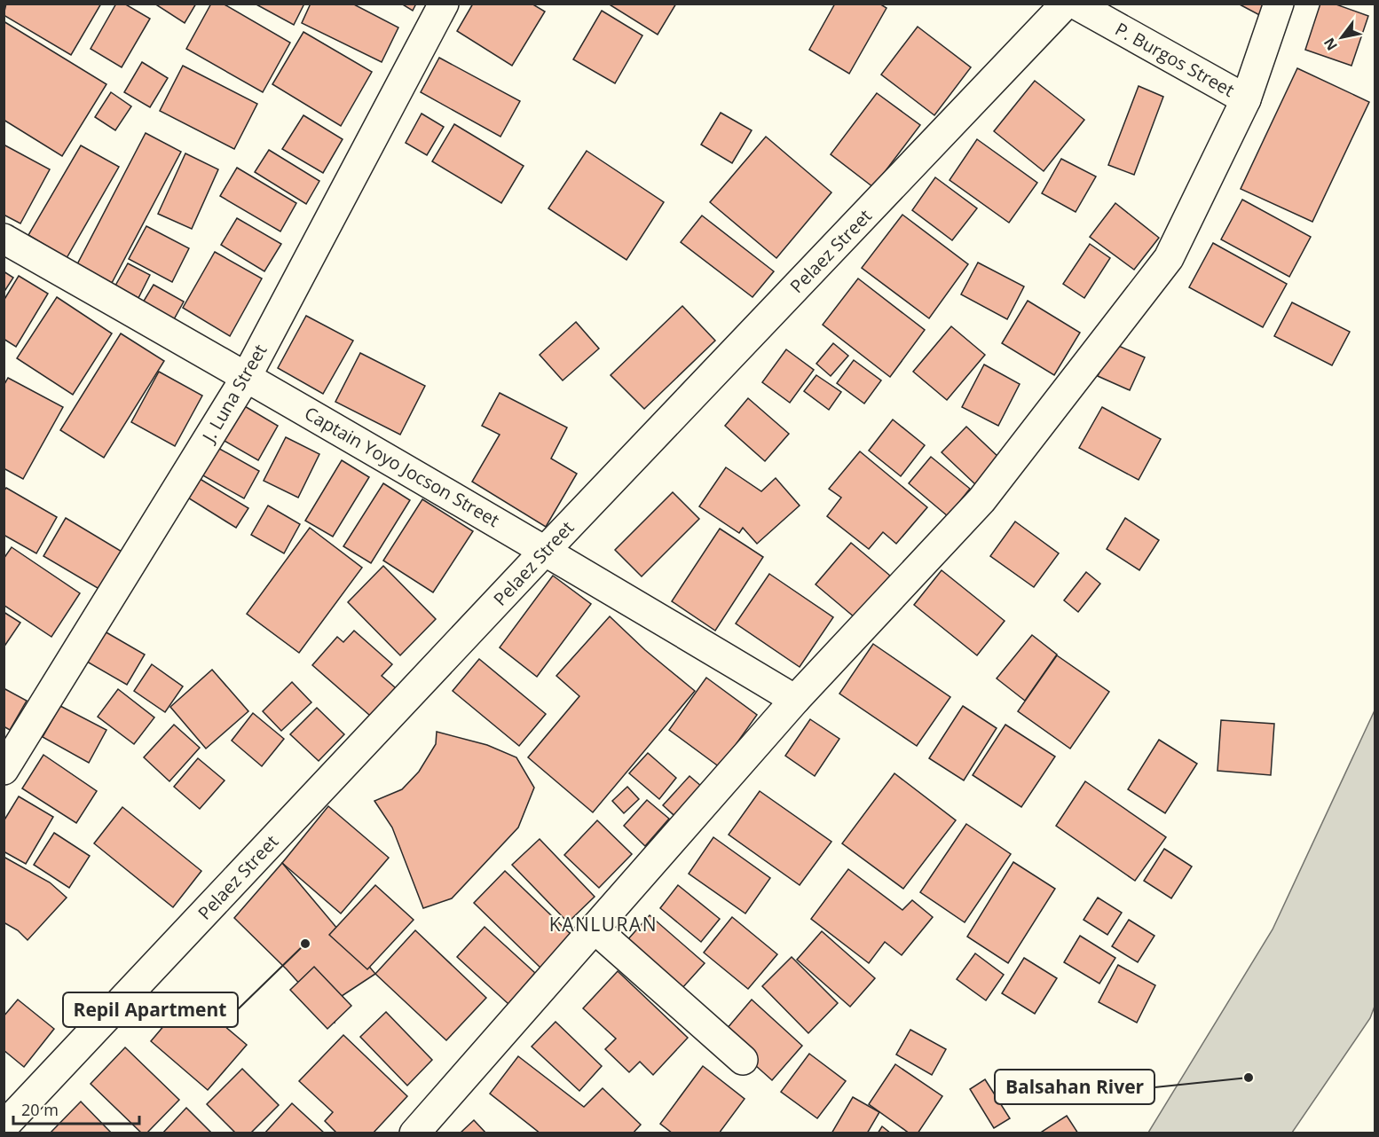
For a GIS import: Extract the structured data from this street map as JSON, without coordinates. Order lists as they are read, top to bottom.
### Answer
{
  "streets": {
    "street": [
      "P. Burgos Street",
      "Pelaez Street",
      "J. Luna Street",
      "Captain Yoyo Jocson Street"
    ]
  },
  "crossings": [
    ["Pelaez Street", "Captain Yoyo Jocson Street"],
    ["J. Luna Street", "Captain Yoyo Jocson Street"]
  ],
  "districts": ["KANLURAN"],
  "places": ["Repil Apartment", "Balsahan River"],
  "scale_bar": "20 m",
  "north": "bottom left"
}
